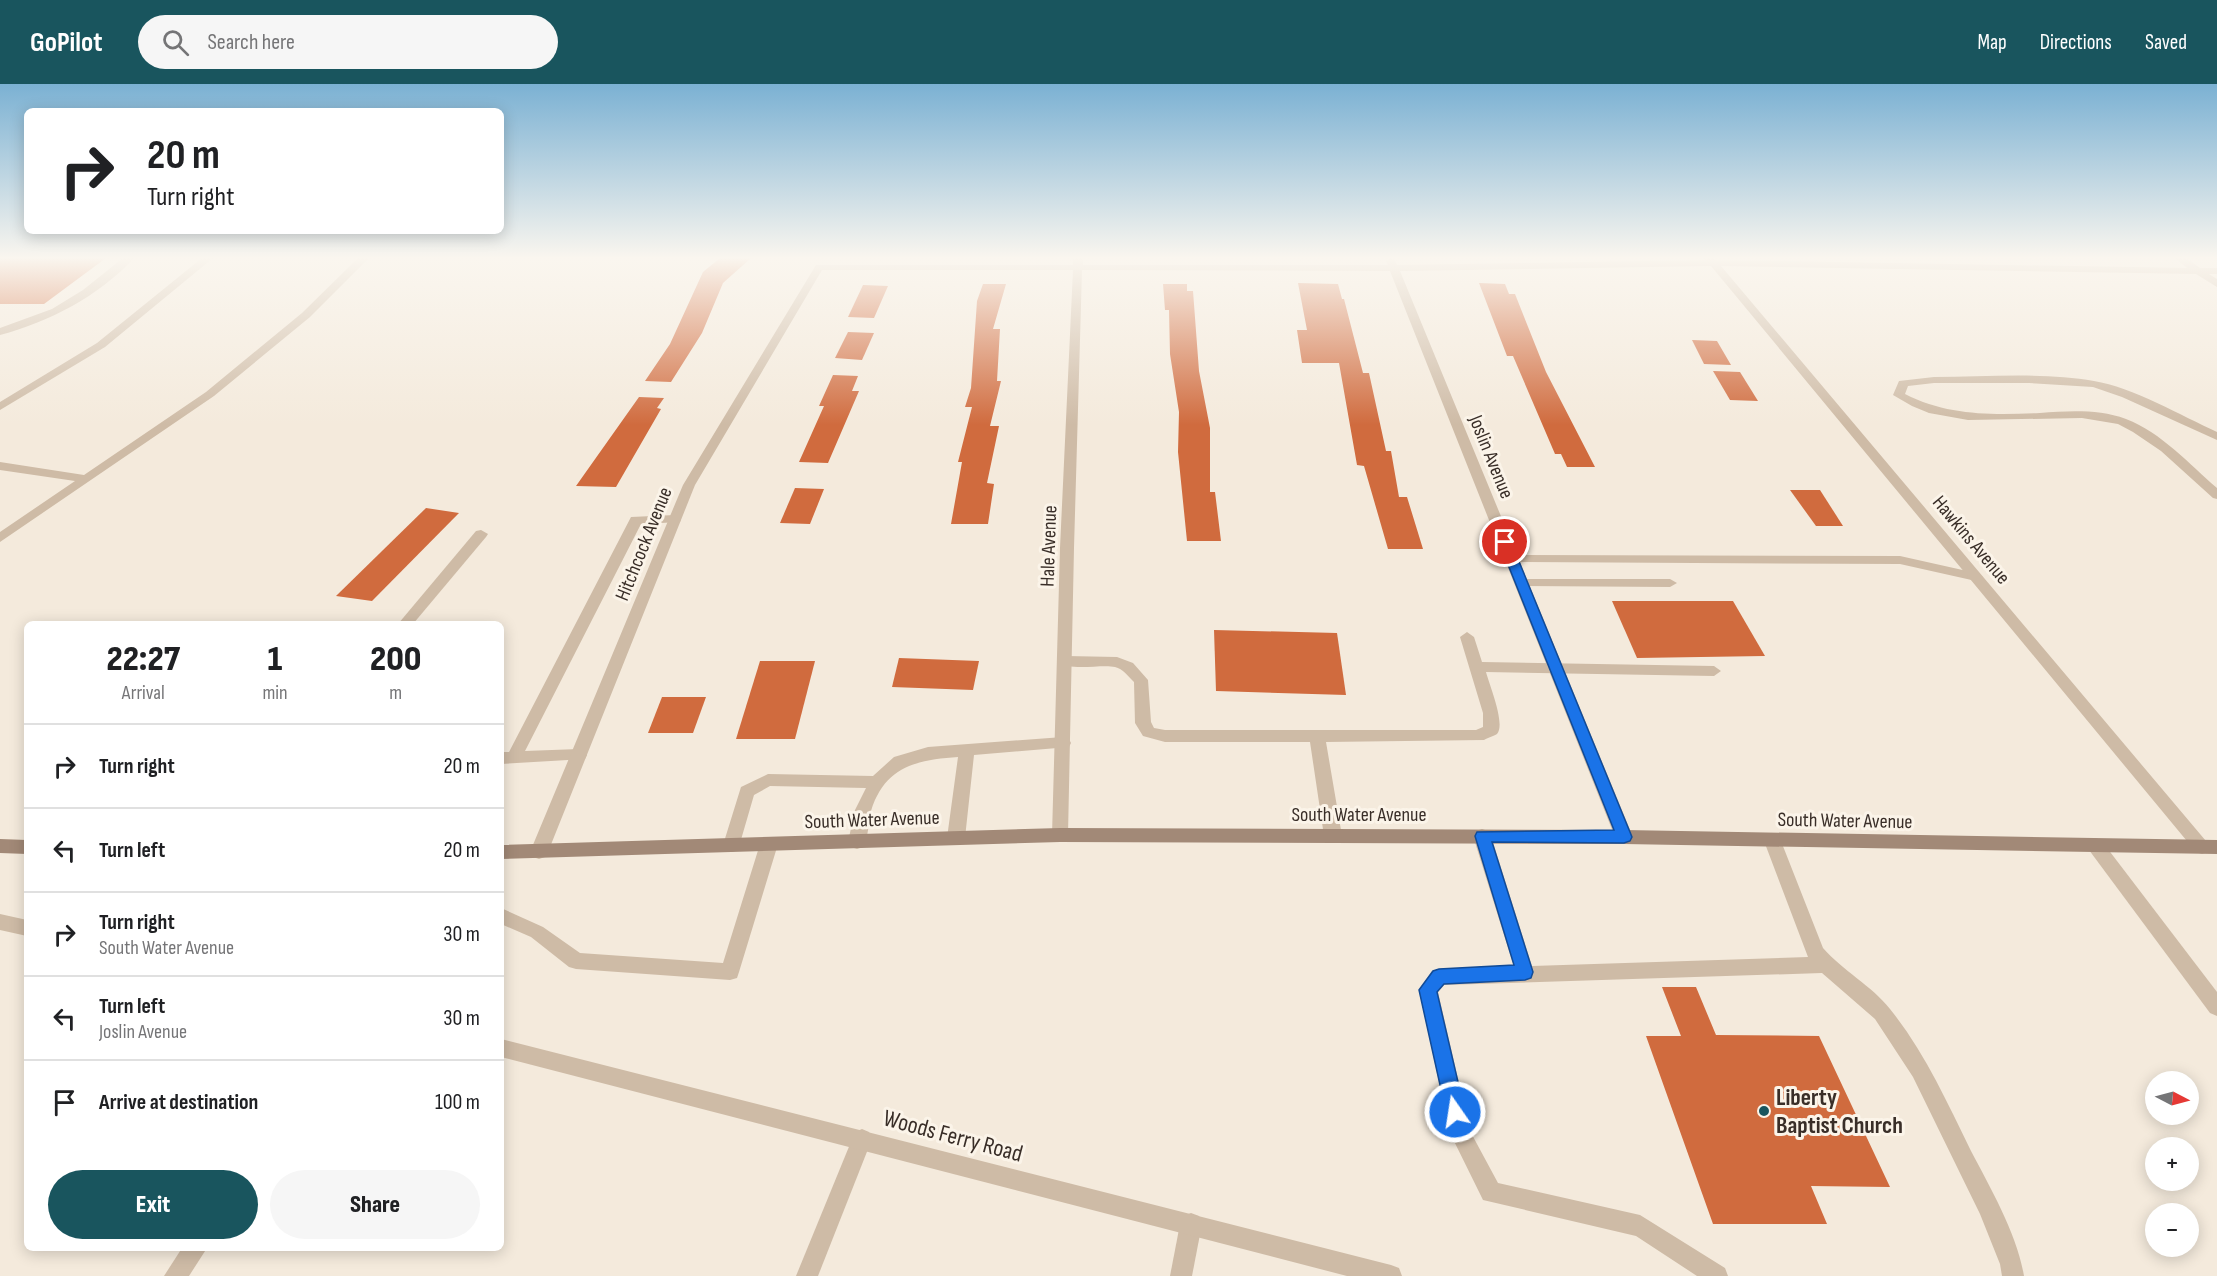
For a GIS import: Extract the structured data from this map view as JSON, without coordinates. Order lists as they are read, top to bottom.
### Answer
{
  "streets": {
    "main road": ["South Water Avenue"],
    "street": [
      "Joslin Avenue",
      "Hawkins Avenue",
      "Hitchcock Avenue",
      "Hale Avenue",
      "Woods Ferry Road"
    ]
  },
  "crossings": [
    ["Joslin Avenue", "South Water Avenue"],
    ["Hawkins Avenue", "South Water Avenue"],
    ["Hitchcock Avenue", "South Water Avenue"],
    ["Hale Avenue", "South Water Avenue"]
  ],
  "places": ["Liberty Baptist Church"],
  "north": "right",
  "page": {
    "header": "GoPilot",
    "search": "Search here",
    "nav": ["Map", "Directions", "Saved"],
    "turn": ["20 m", "Turn right"],
    "eta": [
      "22:27",
      "Arrival",
      "1",
      "min",
      "200",
      "m"
    ],
    "list": [
      {
        "name": "Turn right",
        "value": "20 m"
      },
      {
        "name": "Turn left",
        "value": "20 m"
      },
      {
        "name": "Turn right",
        "note": "South Water Avenue",
        "value": "30 m"
      },
      {
        "name": "Turn left",
        "note": "Joslin Avenue",
        "value": "30 m"
      },
      {
        "name": "Arrive at destination",
        "value": "100 m"
      }
    ],
    "map_buttons": ["+", "−"],
    "buttons": ["Exit", "Share"]
  }
}
